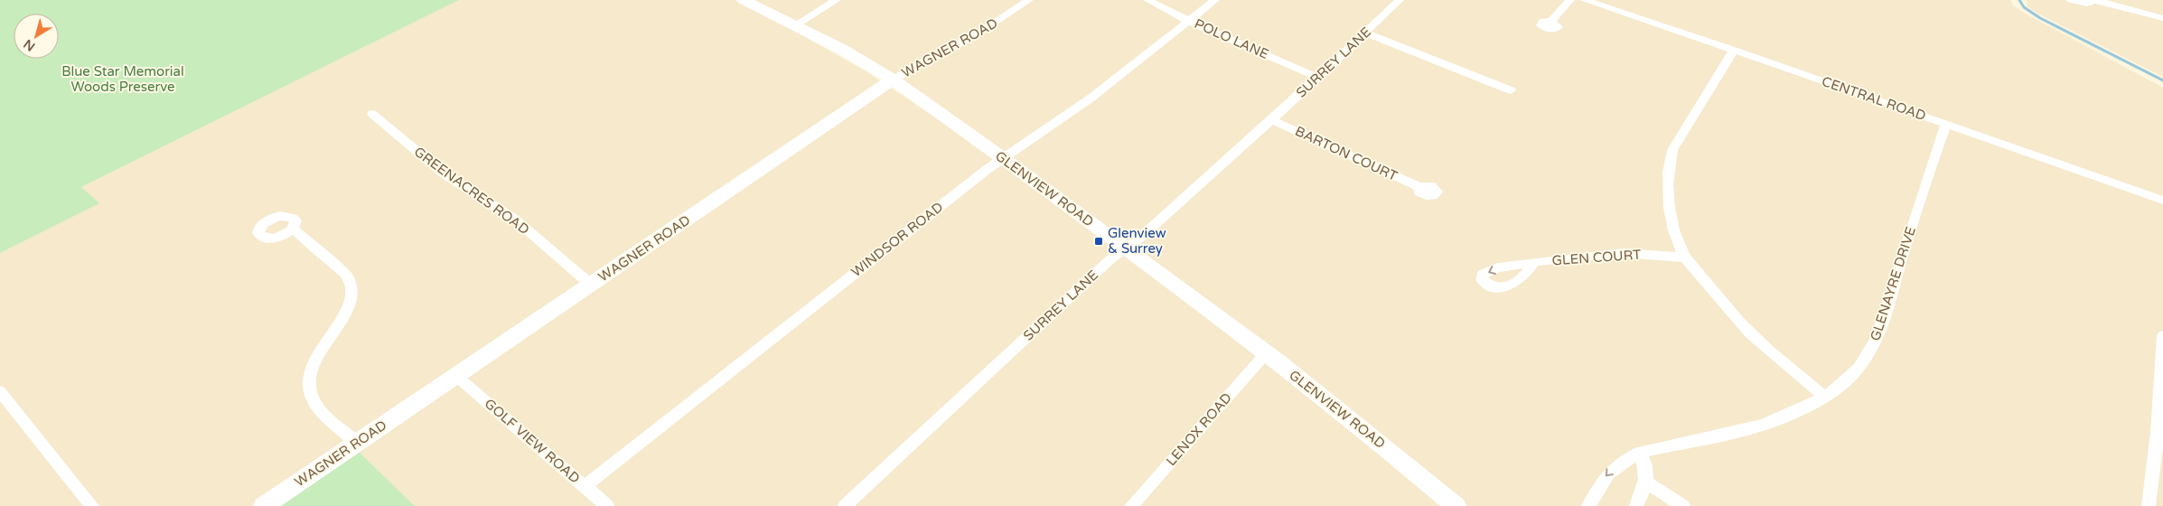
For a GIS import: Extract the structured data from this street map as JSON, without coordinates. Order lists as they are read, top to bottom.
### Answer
{
  "streets": {
    "main road": ["WAGNER ROAD", "GLENVIEW ROAD"],
    "street": [
      "POLO LANE",
      "SURREY LANE",
      "CENTRAL ROAD",
      "BARTON COURT",
      "GREENACRES ROAD",
      "WINDSOR ROAD",
      "GLEN COURT",
      "GLENAYRE DRIVE",
      "LENOX ROAD",
      "GOLF VIEW ROAD"
    ]
  },
  "crossings": [
    ["POLO LANE", "SURREY LANE"],
    ["POLO LANE", "WINDSOR ROAD"],
    ["WAGNER ROAD", "GLENVIEW ROAD"],
    ["WAGNER ROAD", "GREENACRES ROAD"],
    ["WAGNER ROAD", "GOLF VIEW ROAD"],
    ["SURREY LANE", "BARTON COURT"],
    ["SURREY LANE", "GLENVIEW ROAD"],
    ["CENTRAL ROAD", "GLENAYRE DRIVE"],
    ["GLENVIEW ROAD", "WINDSOR ROAD"],
    ["GLENVIEW ROAD", "LENOX ROAD"],
    ["WINDSOR ROAD", "GOLF VIEW ROAD"]
  ],
  "parks": ["Blue Star Memorial Woods Preserve"],
  "places": {
    "transit": ["Glenview & Surrey"]
  },
  "north": "bottom left"
}
